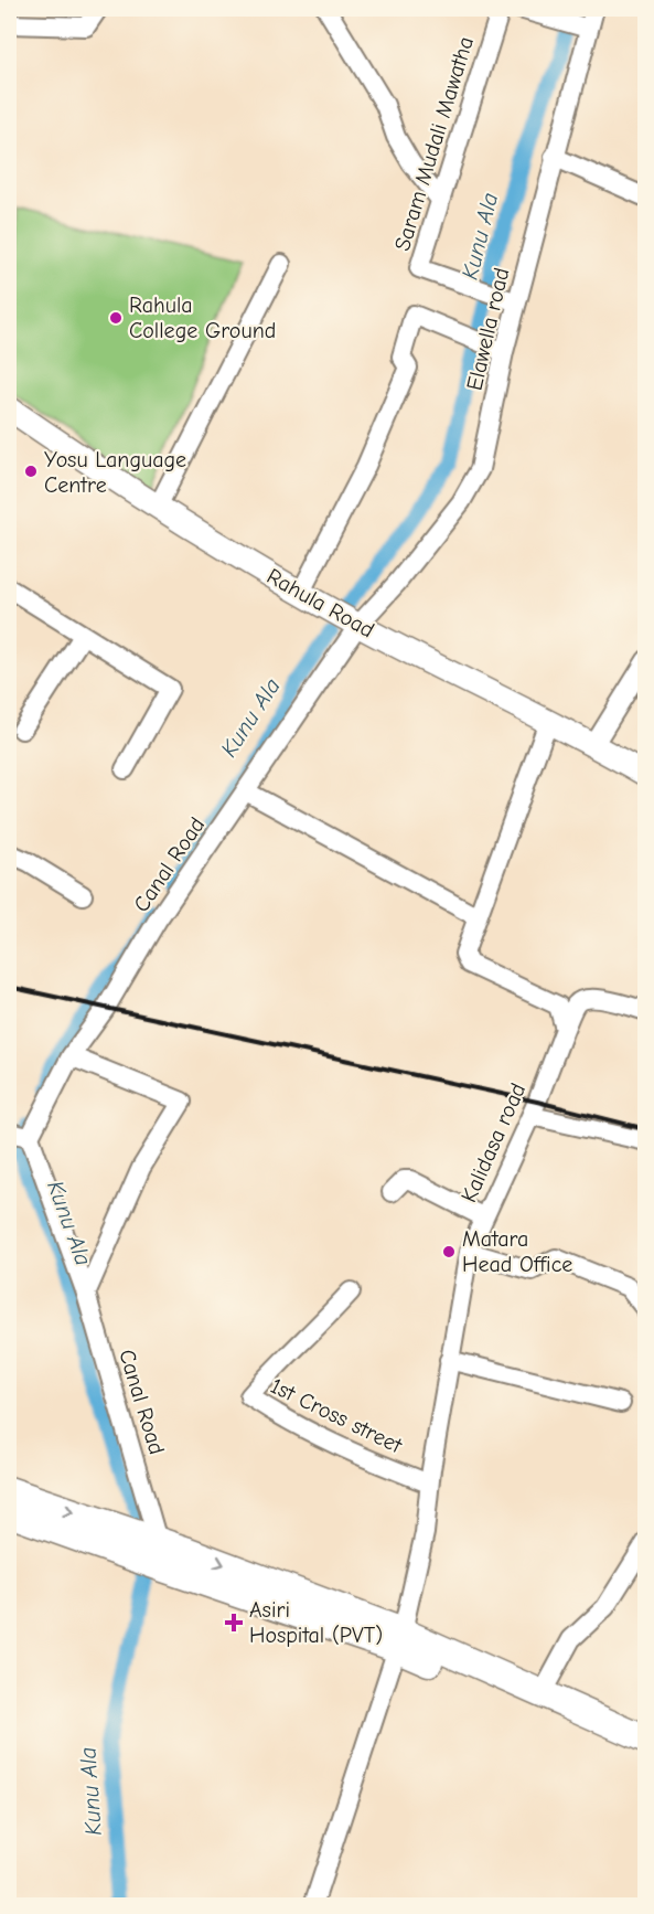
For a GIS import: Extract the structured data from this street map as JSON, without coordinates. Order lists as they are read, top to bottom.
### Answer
{
  "streets": {
    "main road": ["Rahula Road"],
    "street": [
      "Saram Mudali Mawatha",
      "Elawella road",
      "Canal Road",
      "Kalidasa road",
      "1st Cross street"
    ]
  },
  "crossings": [
    ["Saram Mudali Mawatha", "Elawella road"],
    ["Elawella road", "Rahula Road"],
    ["Elawella road", "Canal Road"],
    ["Rahula Road", "Canal Road"],
    ["Kalidasa road", "1st Cross street"]
  ],
  "water": ["Kunu Ala"],
  "places": {
    "other": ["Rahula College Ground", "Yosu Language Centre", "Matara Head Office"],
    "health": ["Asiri Hospital (PVT)"]
  }
}
